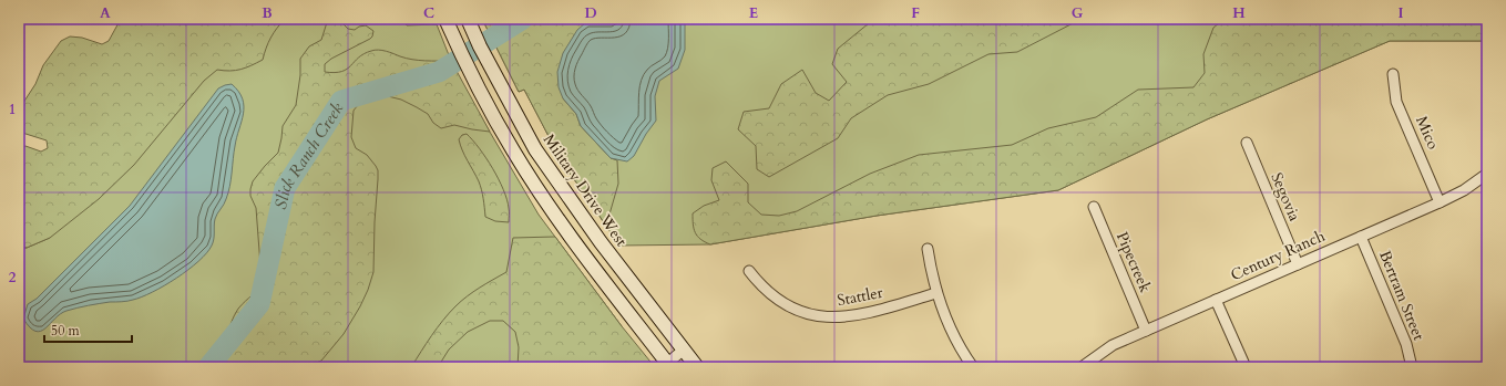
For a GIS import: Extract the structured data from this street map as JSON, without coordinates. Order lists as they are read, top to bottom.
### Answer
{
  "streets": {
    "main road": ["Military Drive West"],
    "street": [
      "Mico",
      "Segovia",
      "Century Ranch",
      "Pipecreek",
      "Bertram Street",
      "Stattler"
    ]
  },
  "crossings": [
    ["Mico", "Century Ranch"],
    ["Segovia", "Century Ranch"],
    ["Century Ranch", "Pipecreek"],
    ["Century Ranch", "Bertram Street"]
  ],
  "water": ["Slick Ranch Creek"],
  "scale_bar": "50 m",
  "grid": {
    "columns": [
      "A",
      "B",
      "C",
      "D",
      "E",
      "F",
      "G",
      "H",
      "I"
    ],
    "rows": ["1", "2"]
  }
}
